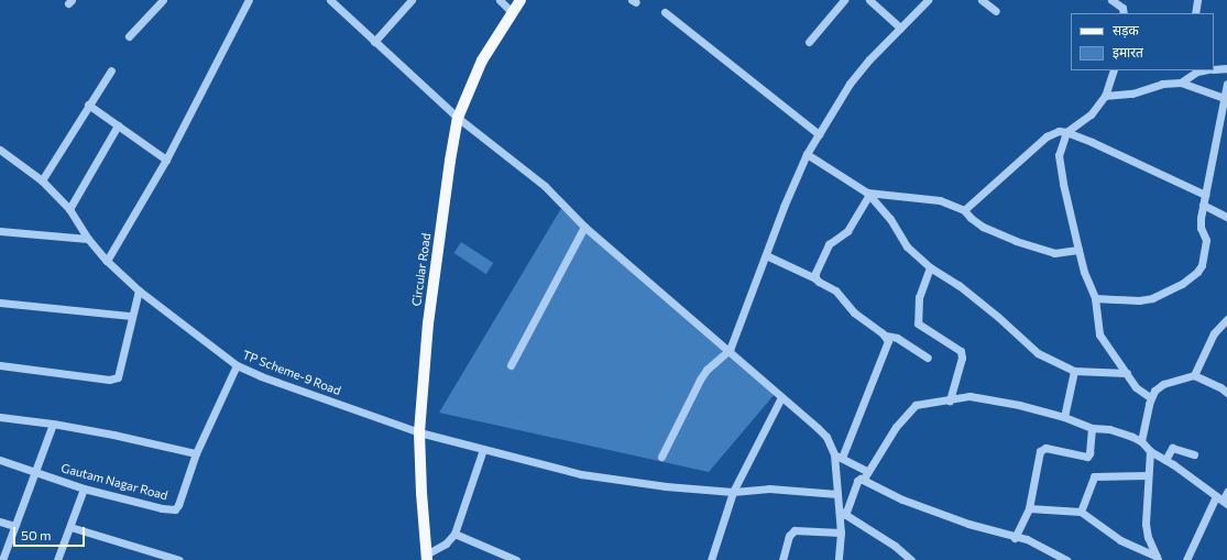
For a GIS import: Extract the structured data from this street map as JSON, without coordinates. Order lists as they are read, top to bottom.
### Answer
{
  "streets": {
    "main road": ["Circular Road"],
    "street": ["TP Scheme-9 Road", "Gautam Nagar Road"]
  },
  "crossings": [
    ["Circular Road", "TP Scheme-9 Road"],
    ["TP Scheme-9 Road", "Gautam Nagar Road"]
  ],
  "legend": ["सड़क", "इमारत"],
  "scale_bar": "50 m"
}
